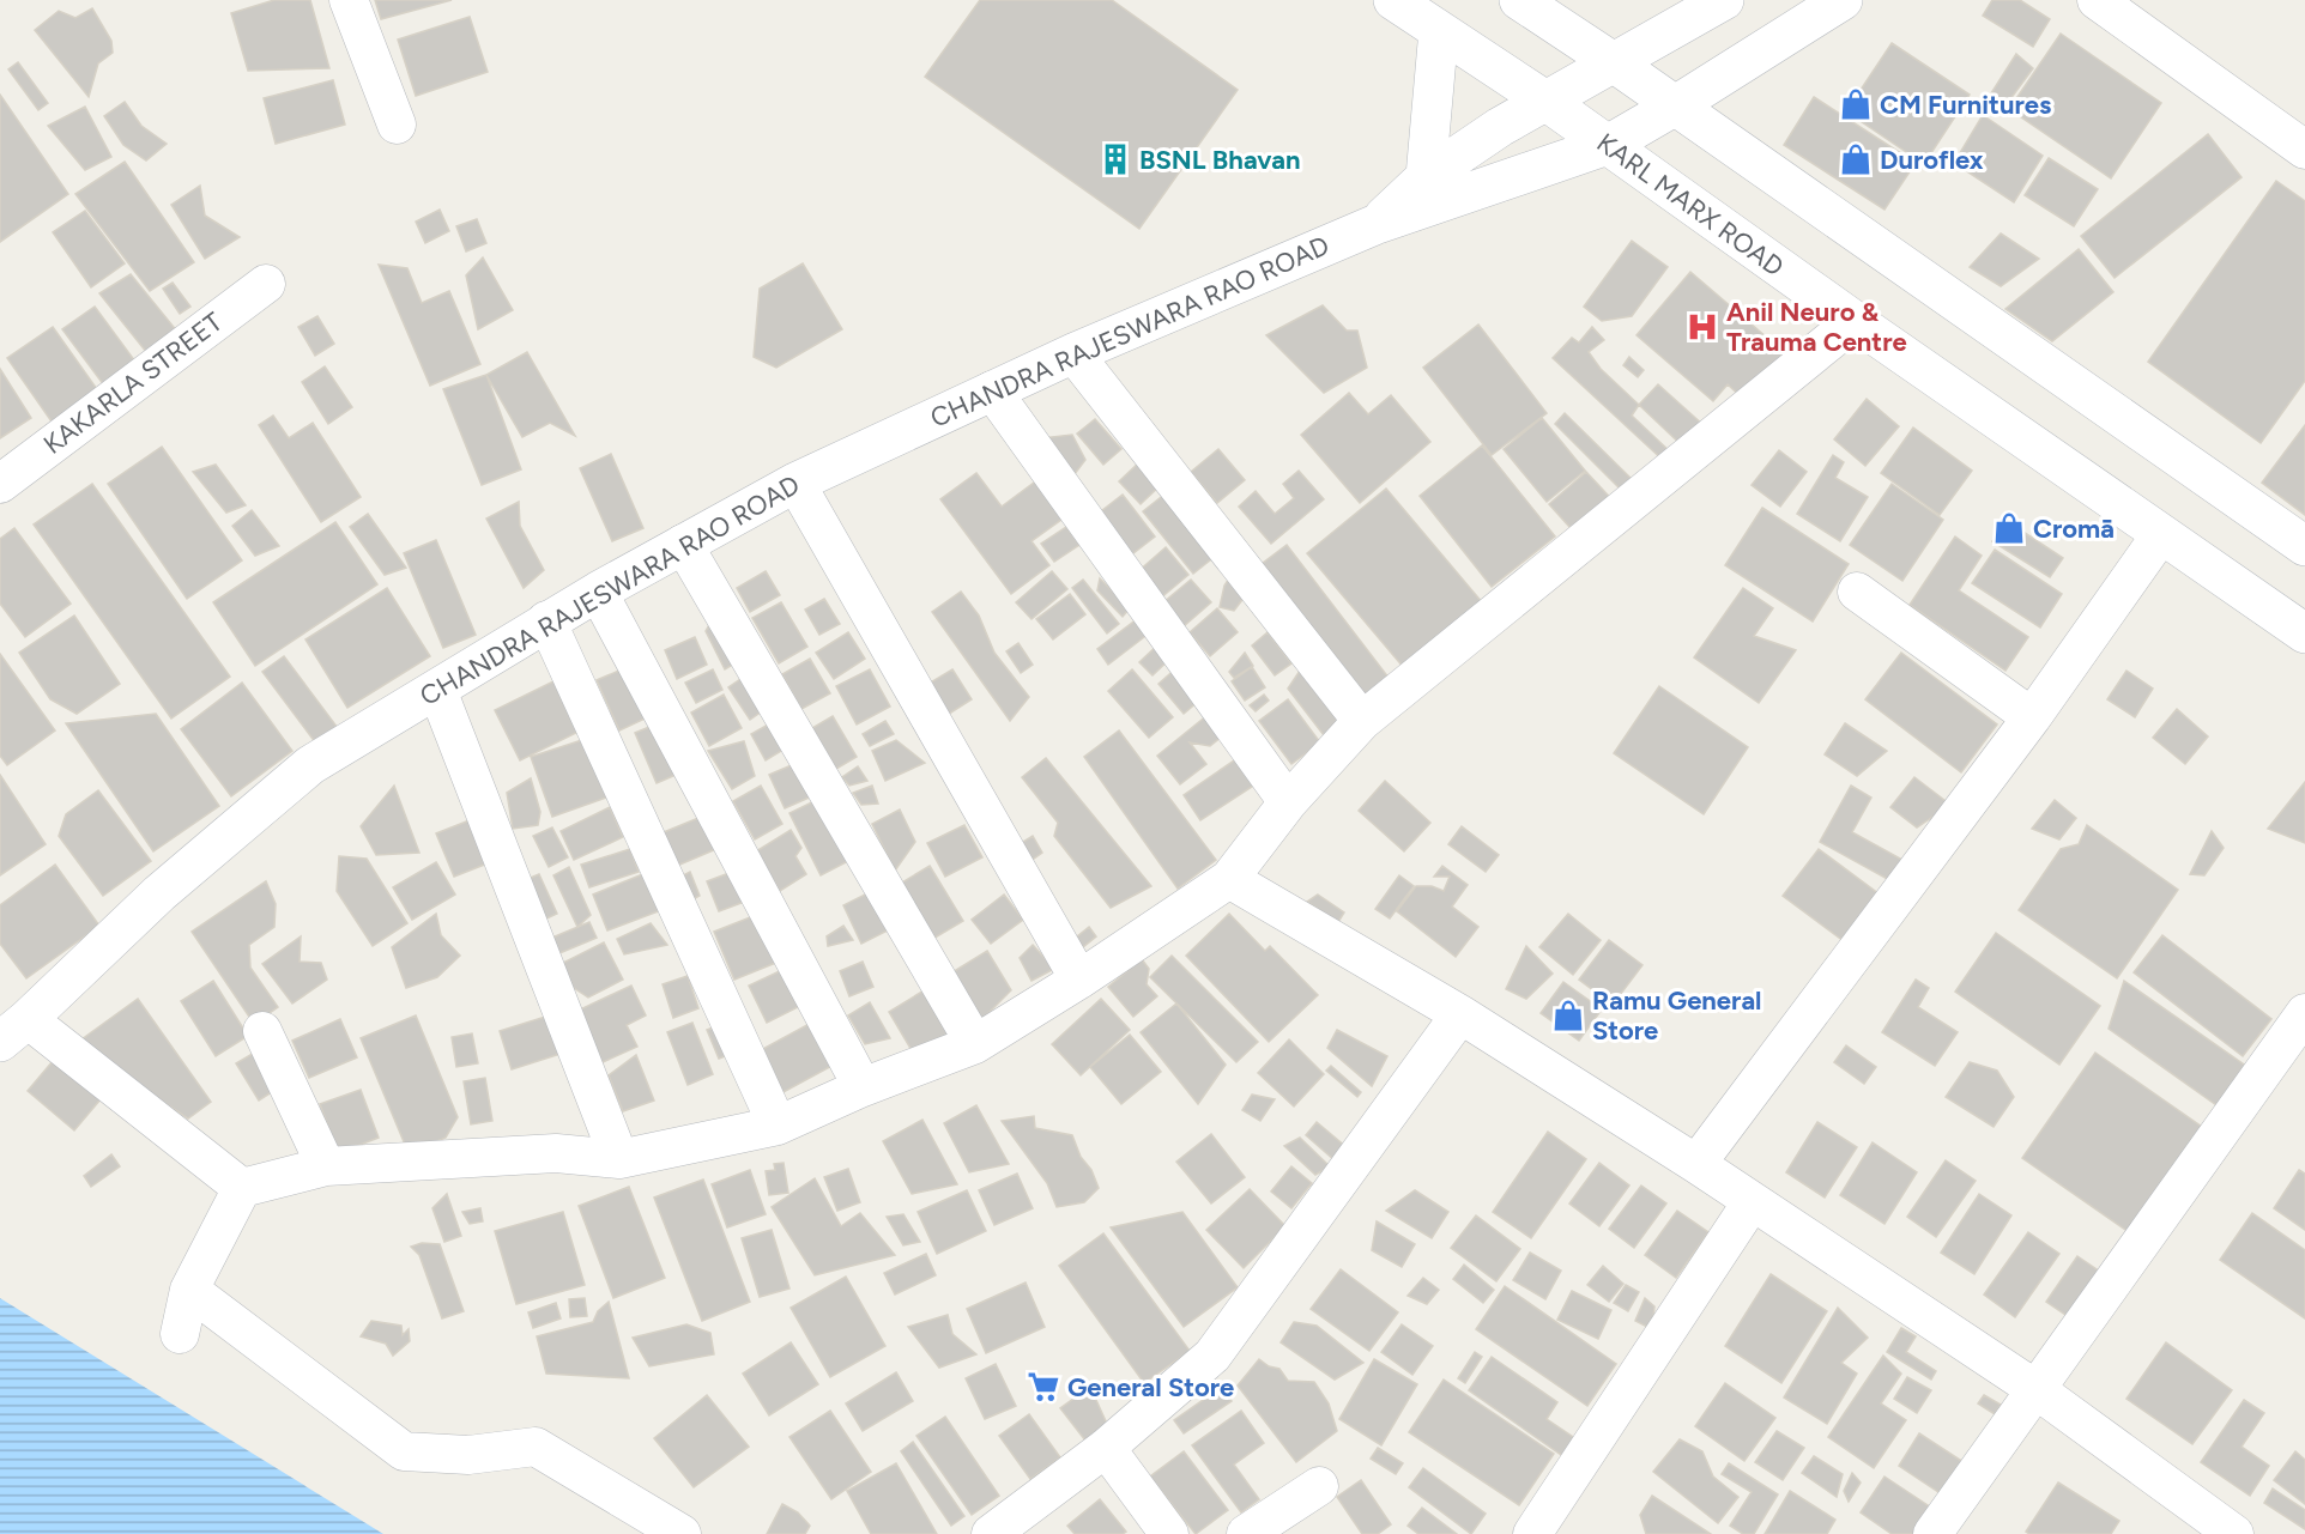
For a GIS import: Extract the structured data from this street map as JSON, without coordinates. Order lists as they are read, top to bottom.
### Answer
{
  "streets": {
    "street": ["KARL MARX ROAD", "CHANDRA RAJESWARA RAO ROAD", "KAKARLA STREET"]
  },
  "crossings": [
    ["KARL MARX ROAD", "CHANDRA RAJESWARA RAO ROAD"]
  ],
  "places": {
    "shop": [
      "CM Furnitures",
      "Duroflex",
      "Cromā",
      "Ramu General Store"
    ],
    "building": ["BSNL Bhavan"],
    "hospital": ["Anil Neuro & Trauma Centre"],
    "supermarket": ["General Store"]
  }
}
